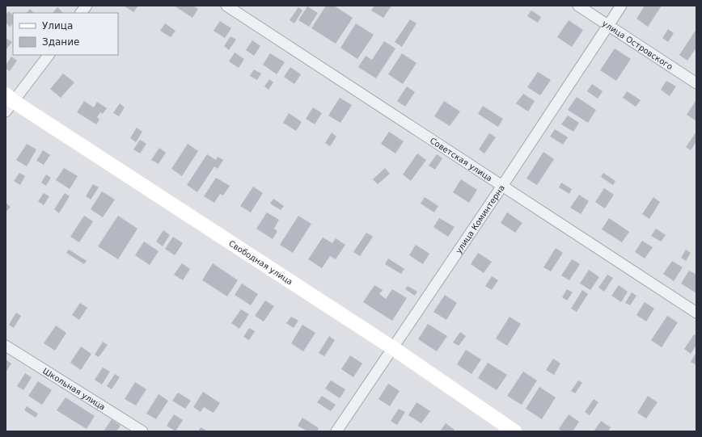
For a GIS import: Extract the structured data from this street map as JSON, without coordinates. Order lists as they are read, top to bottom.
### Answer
{
  "streets": {
    "street": [
      "улица Островского",
      "Советская улица",
      "улица Коминтерна",
      "Свободная улица",
      "Школьная улица"
    ]
  },
  "crossings": [
    ["улица Островского", "улица Коминтерна"],
    ["Советская улица", "улица Коминтерна"],
    ["улица Коминтерна", "Свободная улица"]
  ],
  "legend": ["Улица", "Здание"]
}
